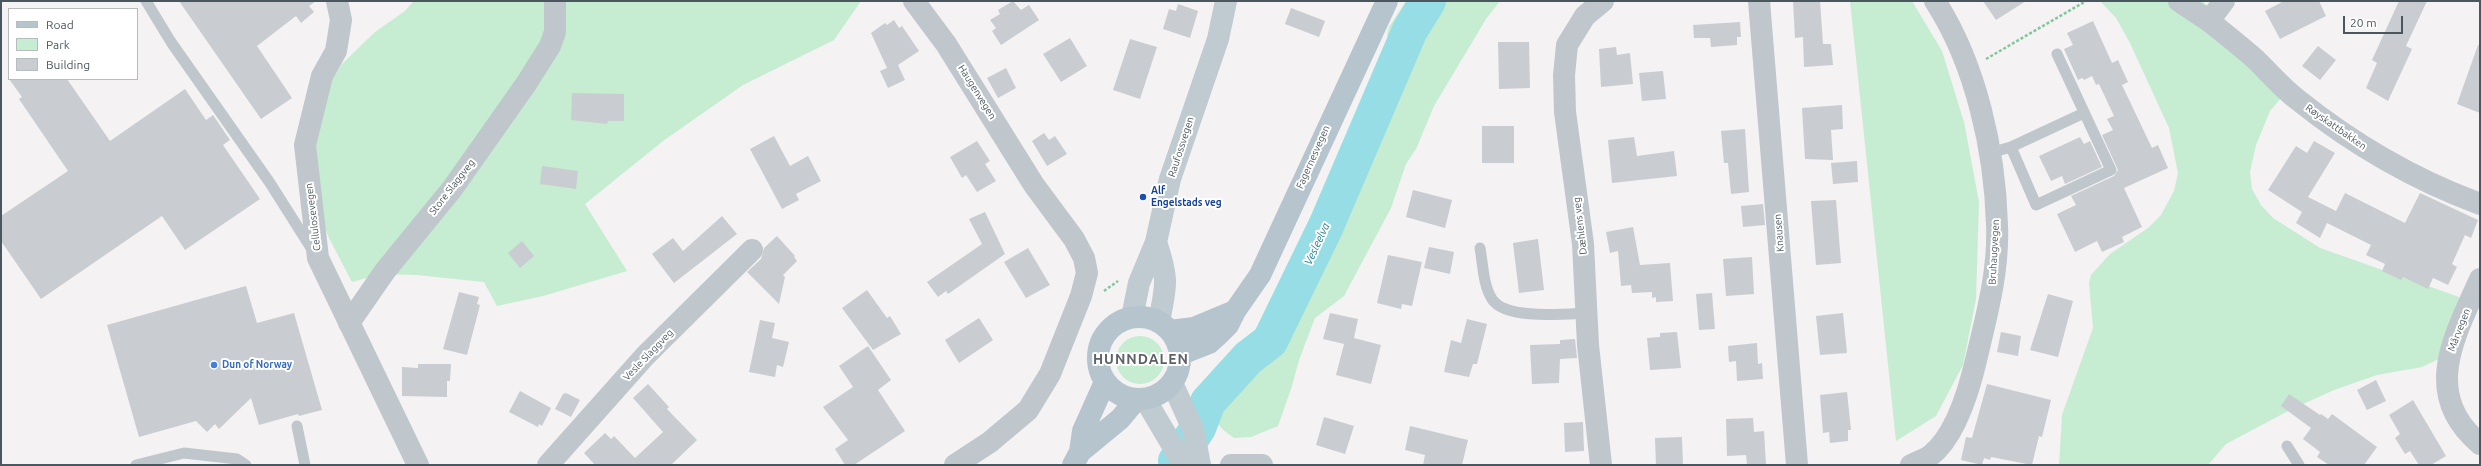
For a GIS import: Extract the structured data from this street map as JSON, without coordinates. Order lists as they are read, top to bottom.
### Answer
{
  "streets": {
    "main road": ["Raufossvegen", "Fagernesvegen"],
    "street": [
      "Haugenvegen",
      "Røyskattbakken",
      "Store Slaggveg",
      "Cellulosevegen",
      "Dæhlens veg",
      "Knausen",
      "Bruhaugvegen",
      "Mårvegen",
      "Vesle Slaggveg"
    ]
  },
  "crossings": [
    ["Raufossvegen", "Fagernesvegen"],
    ["Store Slaggveg", "Cellulosevegen"]
  ],
  "districts": ["HUNNDALEN"],
  "water": ["Vesleelva"],
  "places": ["Alf Engelstads veg", "Dun of Norway"],
  "legend": ["Road", "Park", "Building"],
  "scale_bar": "20 m"
}
